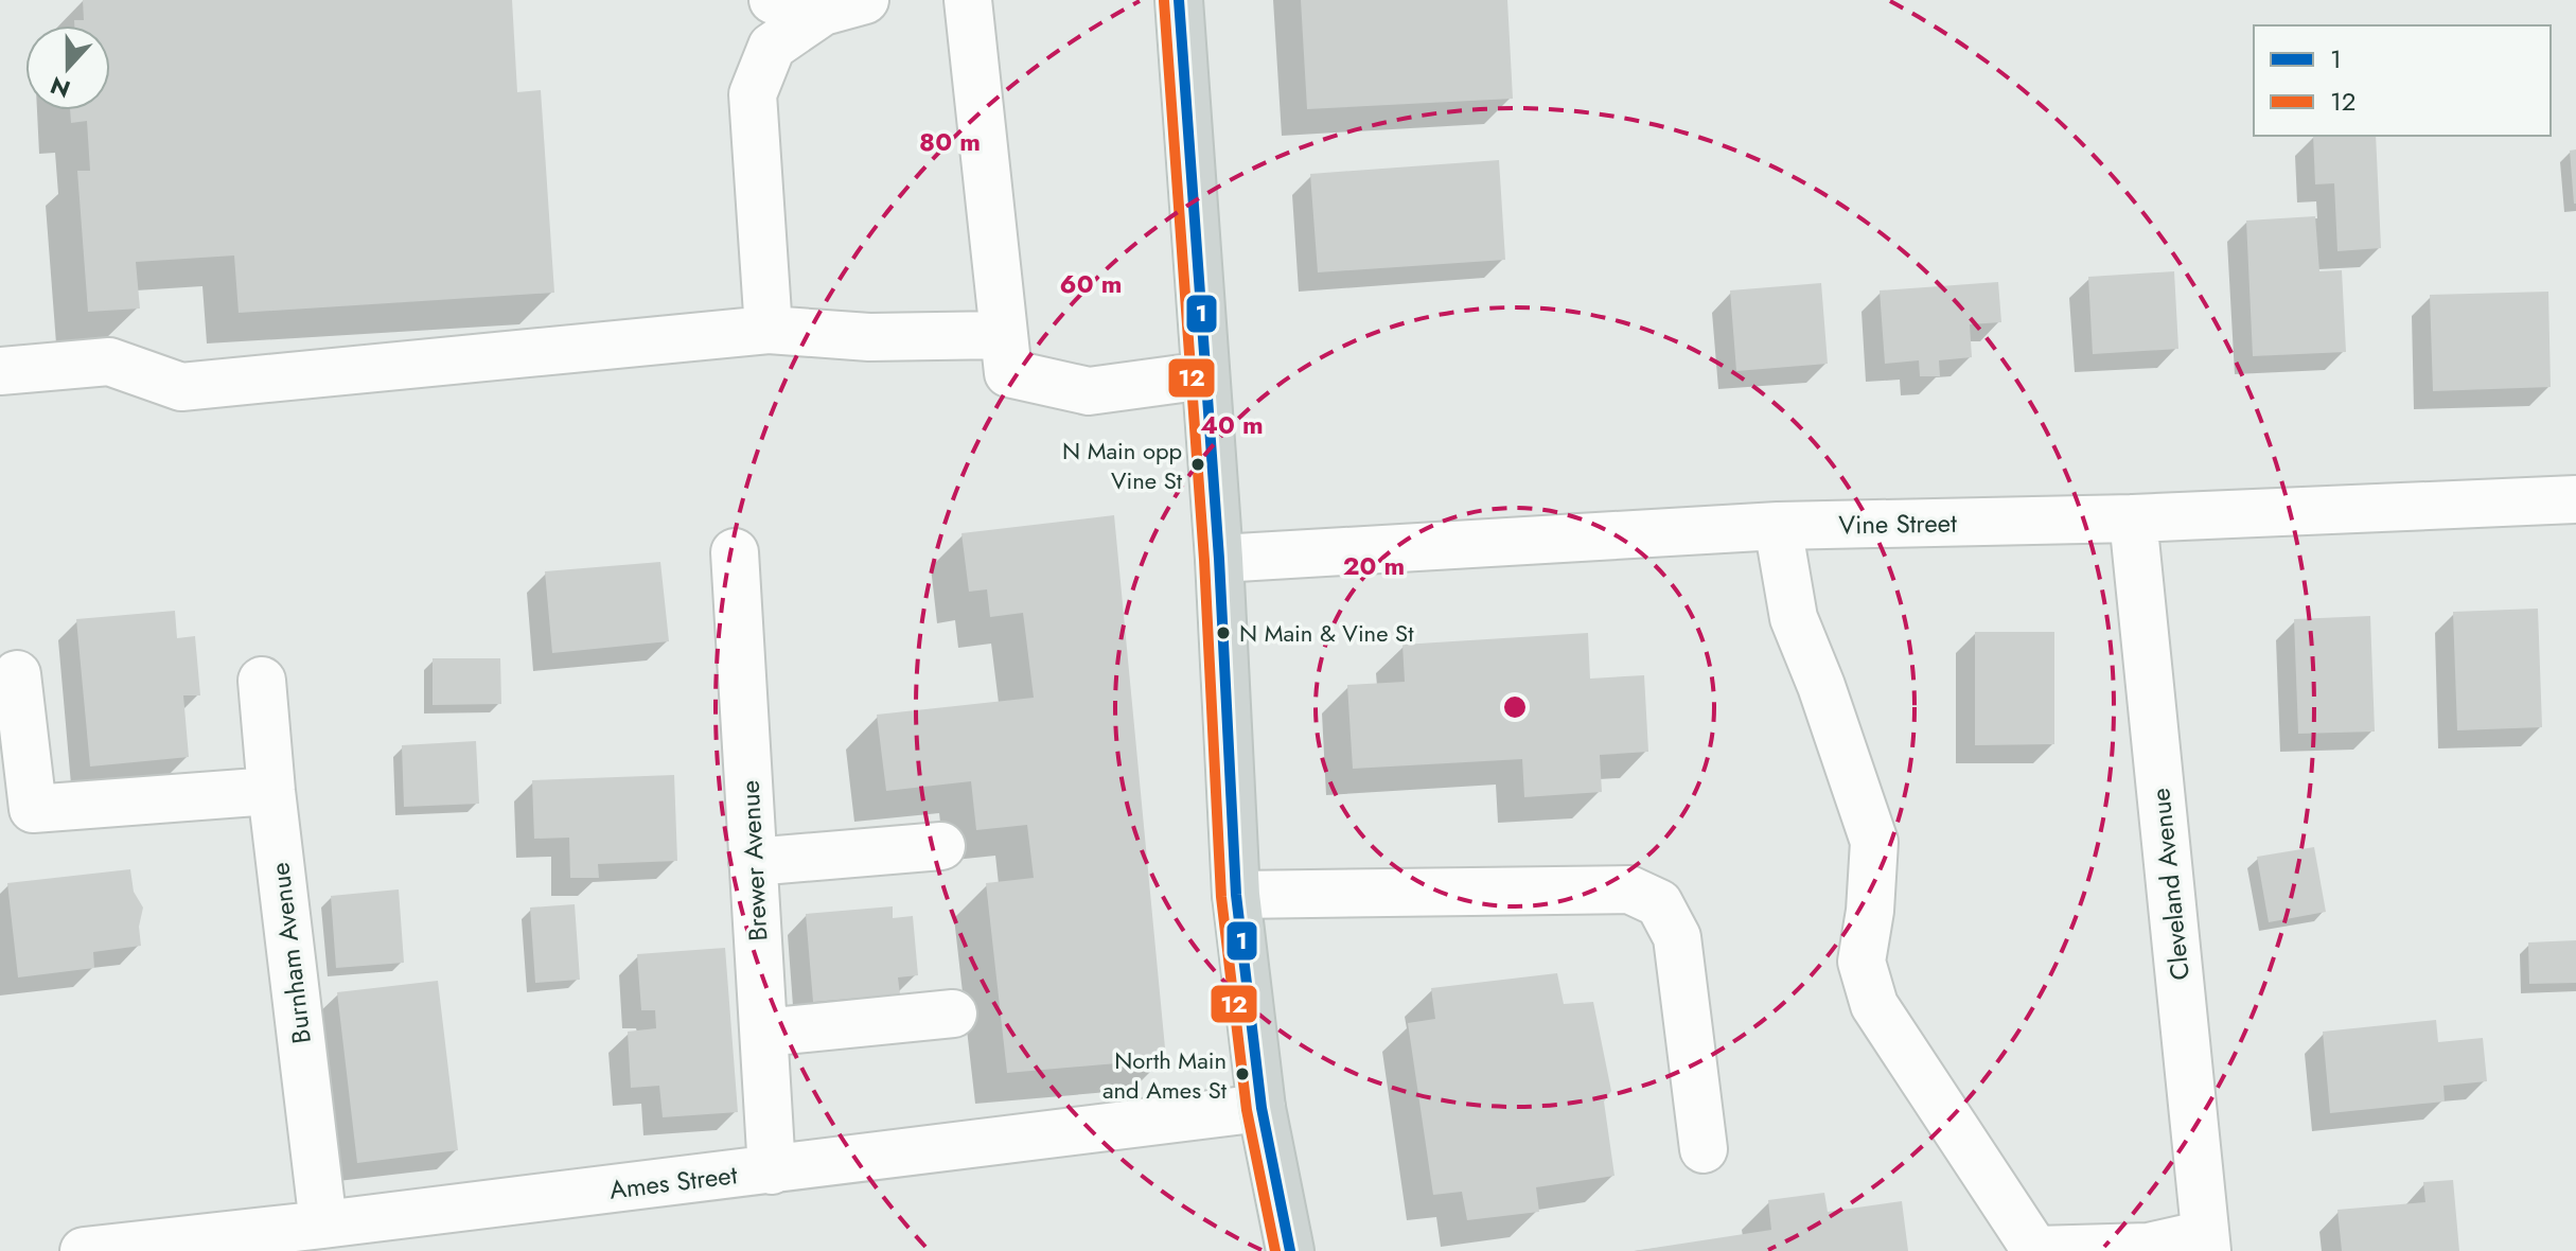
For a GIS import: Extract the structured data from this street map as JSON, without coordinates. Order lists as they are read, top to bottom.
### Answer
{
  "streets": {
    "street": [
      "Vine Street",
      "Brewer Avenue",
      "Cleveland Avenue",
      "Burnham Avenue",
      "Ames Street"
    ]
  },
  "crossings": [
    ["Vine Street", "Cleveland Avenue"],
    ["Brewer Avenue", "Ames Street"],
    ["Burnham Avenue", "Ames Street"]
  ],
  "places": ["N Main opp Vine St", "N Main & Vine St", "North Main and Ames St"],
  "lines": ["transit line 1", "transit line 12"],
  "legend": ["1", "12"],
  "north": "bottom",
  "rings": [
    "80 m",
    "60 m",
    "40 m",
    "20 m"
  ]
}
